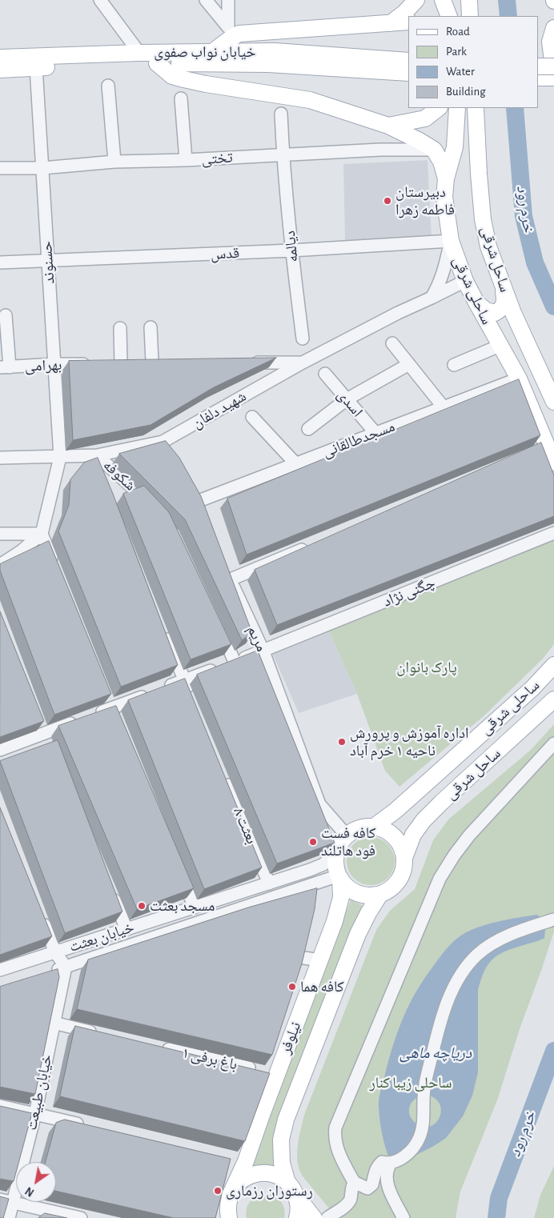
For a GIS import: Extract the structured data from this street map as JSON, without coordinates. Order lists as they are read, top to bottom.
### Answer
{
  "streets": {
    "main road": [
      "خیابان نواب صفوی",
      "ساحل شرقی",
      "ساحلی شرقی",
      "نیلوفر"
    ],
    "street": [
      "تختی",
      "دیالمه",
      "قدس",
      "حسنوند",
      "بهرامی",
      "اسدی",
      "شهید دلفان",
      "مسجدطالقانی",
      "شکوفه",
      "چگنی نژاد",
      "مریم",
      "بعثت ۸",
      "خیابان بعثت",
      "باغ برفی ۱",
      "خیابان طبیعت"
    ]
  },
  "crossings": [
    ["خیابان نواب صفوی", "حسنوند"],
    ["تختی", "دیالمه"],
    ["تختی", "حسنوند"],
    ["دیالمه", "قدس"],
    ["قدس", "حسنوند"],
    ["قدس", "ساحلی شرقی"],
    ["ساحل شرقی", "ساحلی شرقی"],
    ["ساحل شرقی", "مریم"],
    ["ساحل شرقی", "خیابان بعثت"],
    ["ساحل شرقی", "نیلوفر"],
    ["حسنوند", "بهرامی"],
    ["حسنوند", "شهید دلفان"],
    ["ساحلی شرقی", "شهید دلفان"],
    ["ساحلی شرقی", "مسجدطالقانی"],
    ["ساحلی شرقی", "مریم"],
    ["ساحلی شرقی", "خیابان بعثت"],
    ["ساحلی شرقی", "نیلوفر"],
    ["اسدی", "مسجدطالقانی"],
    ["شهید دلفان", "شکوفه"],
    ["چگنی نژاد", "مریم"],
    ["مریم", "خیابان بعثت"],
    ["مریم", "نیلوفر"],
    ["بعثت ۸", "خیابان بعثت"],
    ["خیابان بعثت", "نیلوفر"],
    ["خیابان بعثت", "خیابان طبیعت"]
  ],
  "water": ["خرم رود", "دریاچه ماهی"],
  "parks": ["پارک بانوان", "ساحلی زیبا کنار"],
  "places": [
    "دبیرستان فاطمه زهرا",
    "اداره آموزش و پرورش ناحیه ۱ خرم آباد",
    "کافه فست فود هاتلند",
    "مسجد بعثت",
    "کافه هما",
    "رستوران رزماری"
  ],
  "legend": [
    "Road",
    "Park",
    "Water",
    "Building"
  ],
  "north": "bottom left"
}
